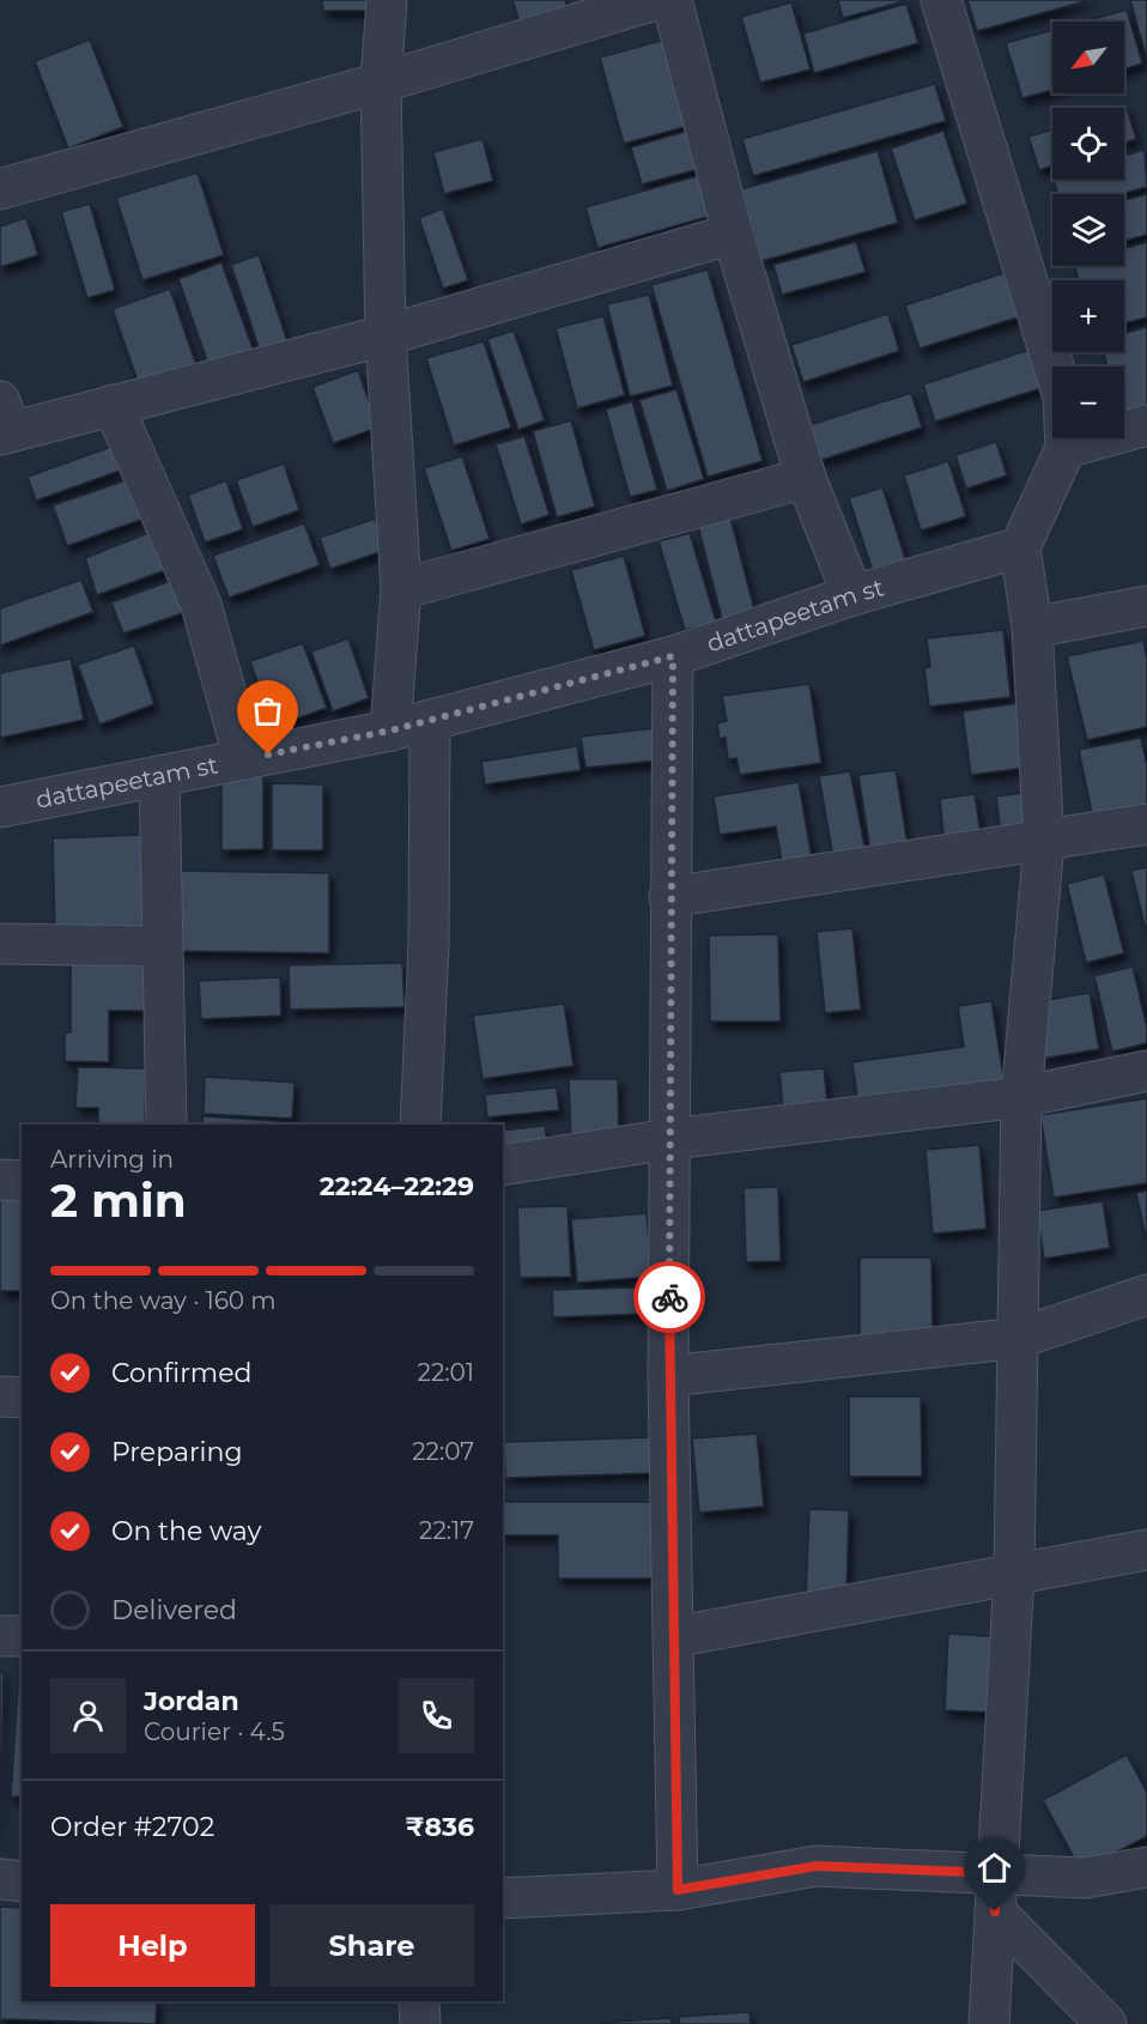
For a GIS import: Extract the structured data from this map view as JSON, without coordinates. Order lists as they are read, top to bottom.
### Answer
{
  "streets": {
    "street": ["dattapeetam st"]
  },
  "north": "bottom left",
  "page": {
    "map_buttons": ["+", "−"],
    "heading": ["2 min", "Arriving in", "22:24–22:29"],
    "panel": [
      "Jordan",
      "Courier · 4.5",
      "Order #2702",
      "₹836"
    ],
    "bar": "On the way · 160 m",
    "list": [
      ["Confirmed", "22:01"],
      ["Preparing", "22:07"],
      ["On the way", "22:17"],
      "Delivered"
    ],
    "buttons": ["Help", "Share"]
  }
}
